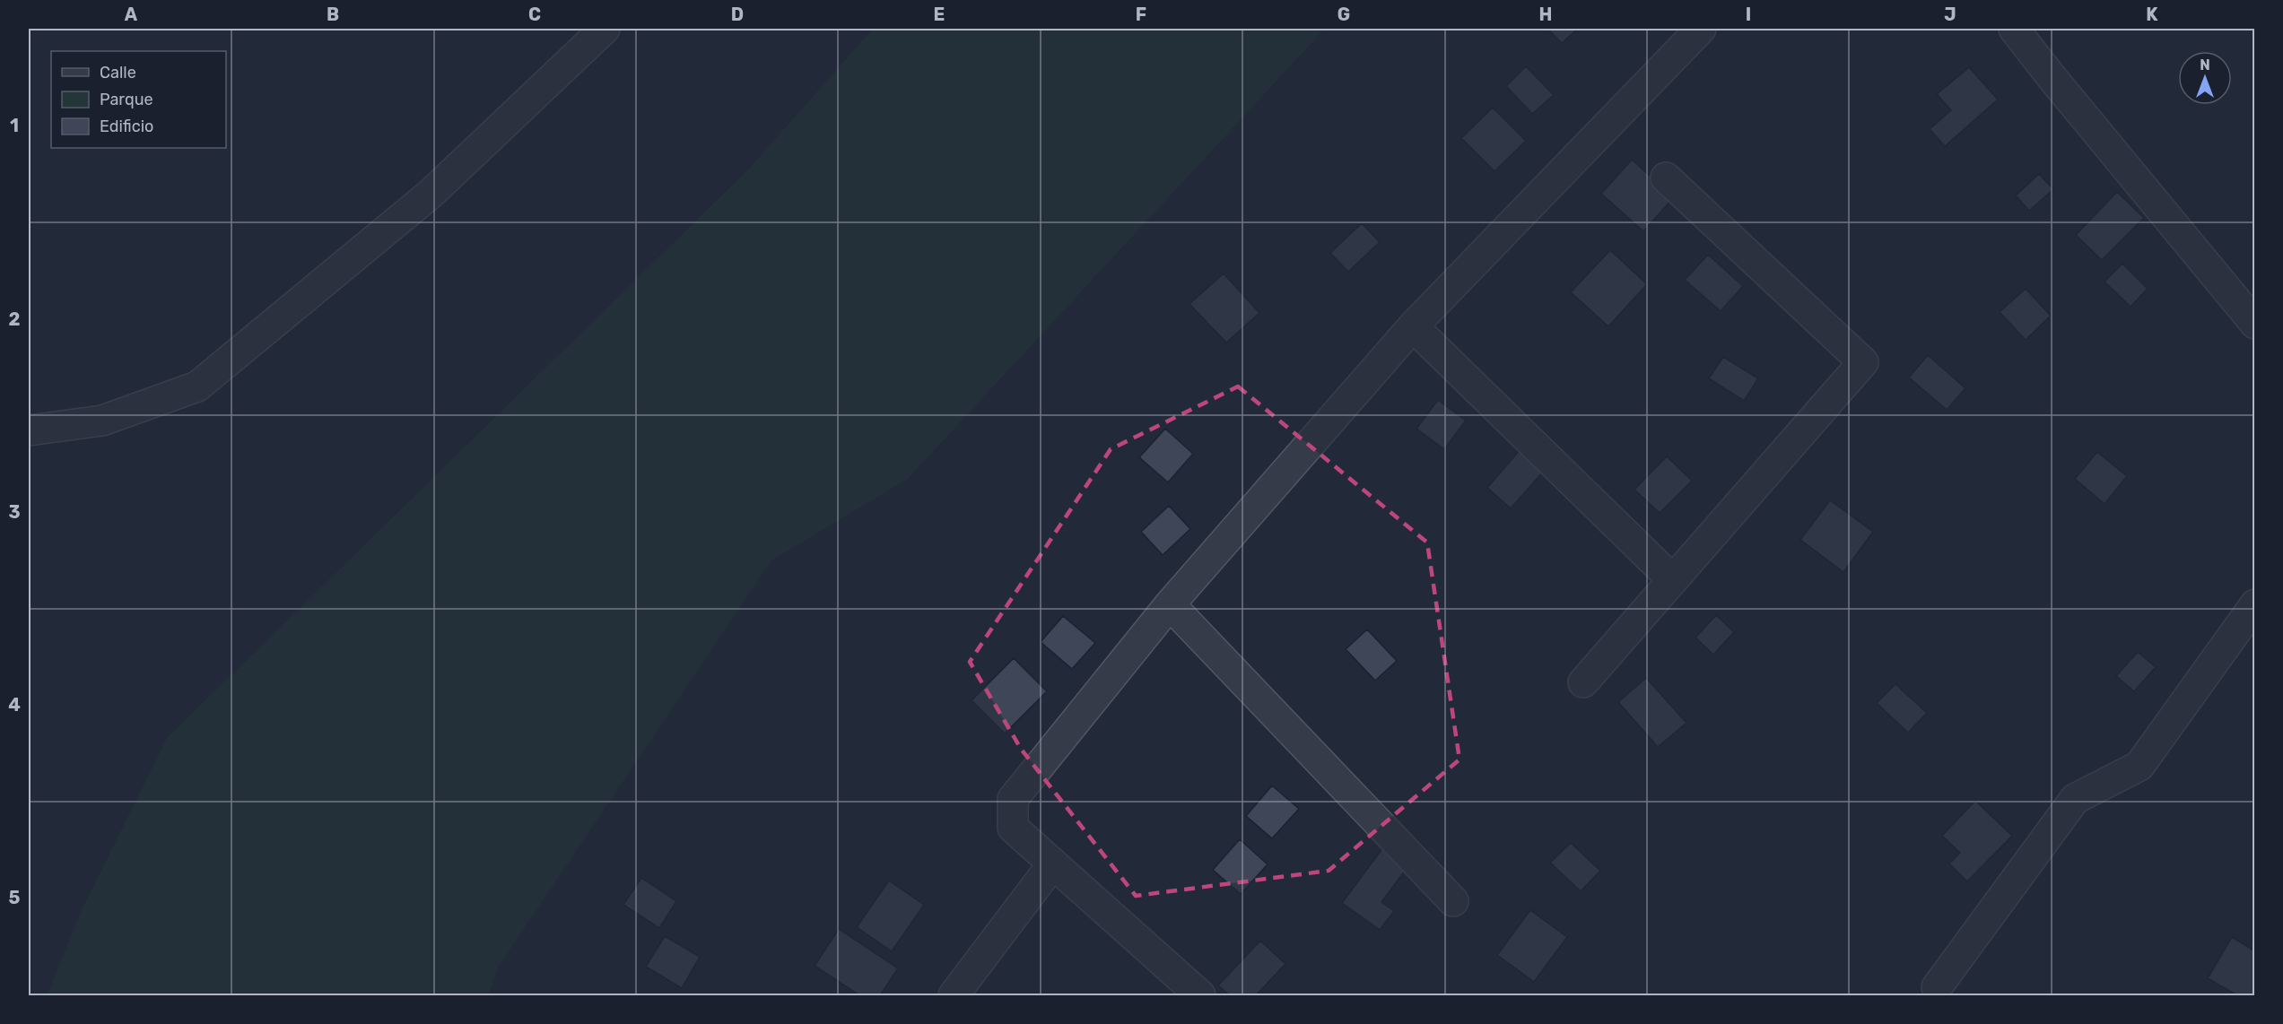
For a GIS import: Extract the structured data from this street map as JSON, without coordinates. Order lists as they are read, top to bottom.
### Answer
{
  "legend": ["Calle", "Parque", "Edificio"],
  "north": "top",
  "grid": {
    "columns": [
      "A",
      "B",
      "C",
      "D",
      "E",
      "F",
      "G",
      "H",
      "I",
      "J",
      "K"
    ],
    "rows": [
      "1",
      "2",
      "3",
      "4",
      "5"
    ]
  }
}
